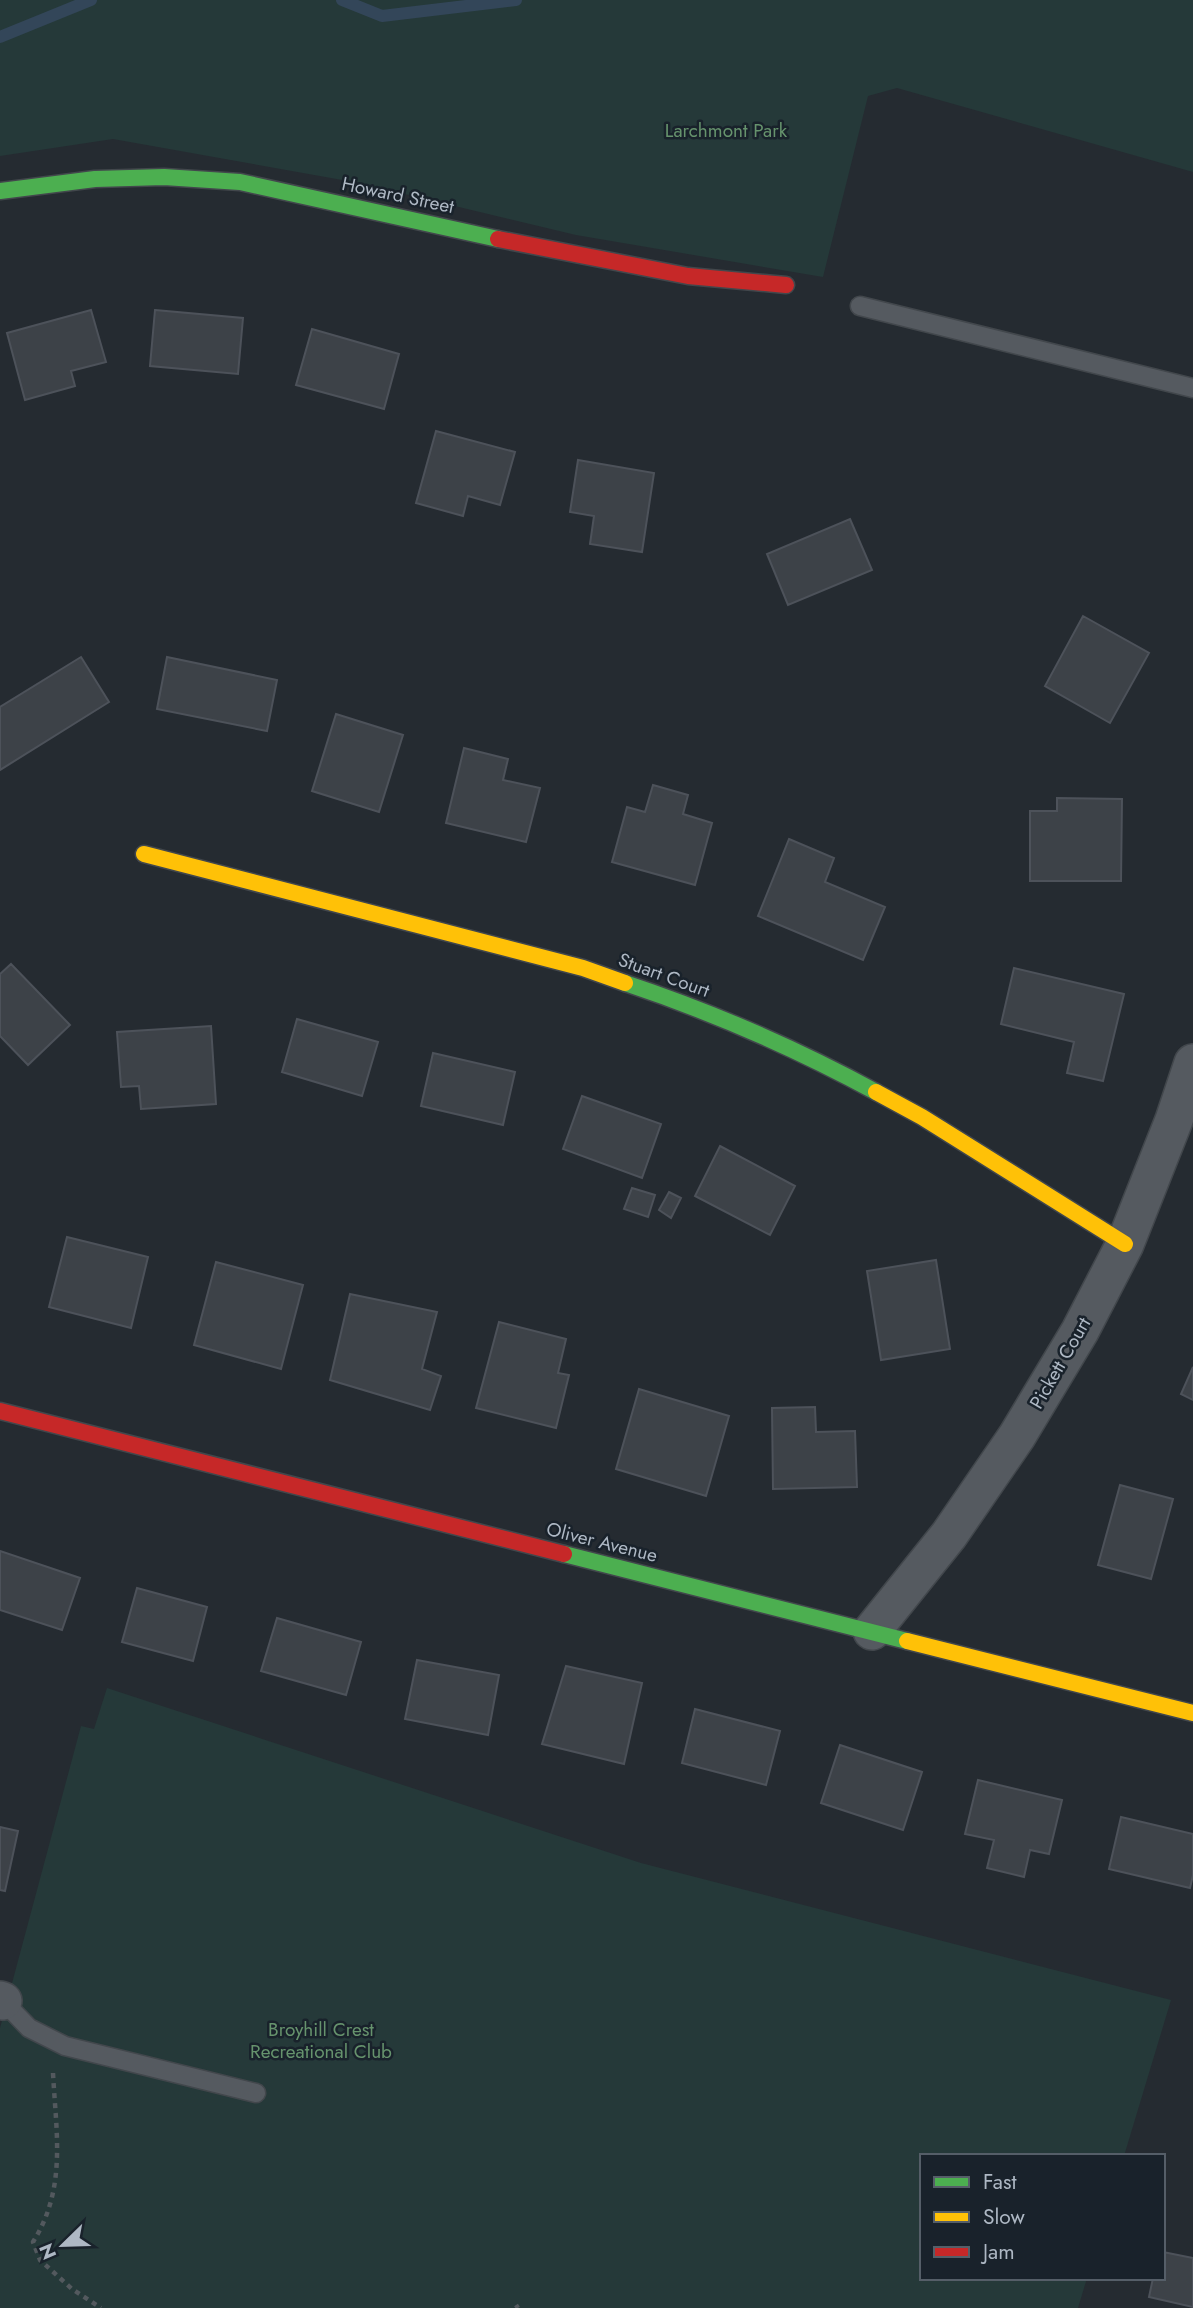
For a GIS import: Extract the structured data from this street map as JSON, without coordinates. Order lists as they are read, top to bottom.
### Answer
{
  "streets": {
    "street": [
      "Howard Street",
      "Stuart Court",
      "Pickett Court",
      "Oliver Avenue"
    ]
  },
  "crossings": [
    ["Stuart Court", "Pickett Court"],
    ["Pickett Court", "Oliver Avenue"]
  ],
  "parks": ["Larchmont Park", "Broyhill Crest Recreational Club"],
  "legend": ["Fast", "Slow", "Jam"],
  "north": "bottom left"
}
